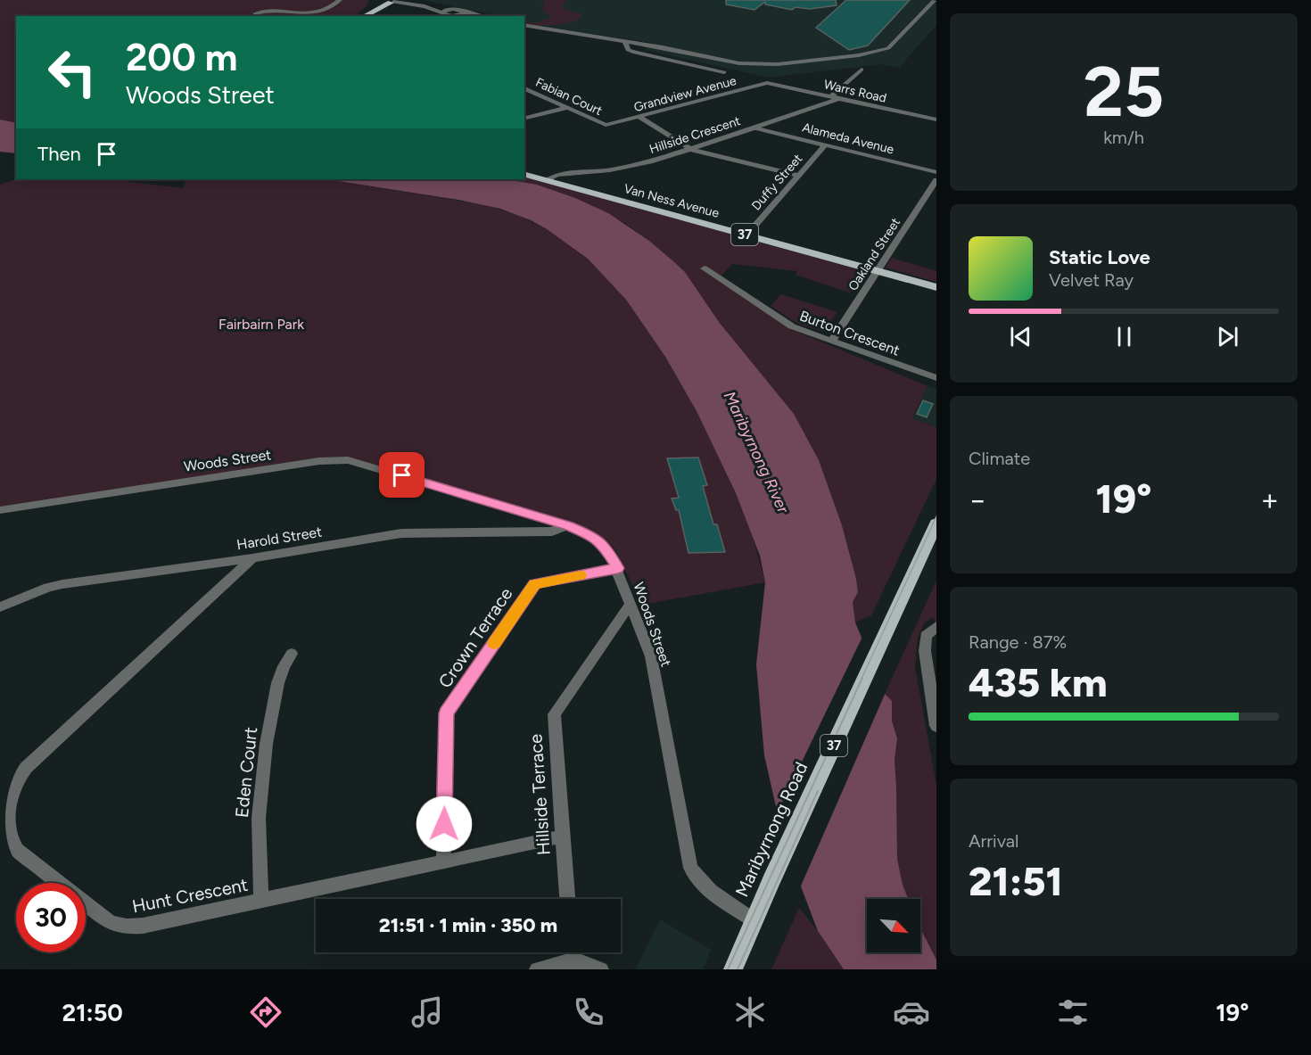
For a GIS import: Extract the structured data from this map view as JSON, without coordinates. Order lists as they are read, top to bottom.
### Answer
{
  "streets": {
    "main road": ["Van Ness Avenue", "37", "Maribyrnong Road"],
    "street": [
      "Warrs Road",
      "Grandview Avenue",
      "Fabian Court",
      "Hillside Crescent",
      "Alameda Avenue",
      "Duffy Street",
      "Oakland Street",
      "Burton Crescent",
      "Woods Street",
      "Harold Street",
      "Crown Terrace",
      "Eden Court",
      "Hillside Terrace",
      "Hunt Crescent"
    ]
  },
  "crossings": [
    ["Warrs Road", "Grandview Avenue"],
    ["Warrs Road", "Hillside Crescent"],
    ["Grandview Avenue", "Fabian Court"],
    ["Hillside Crescent", "Alameda Avenue"],
    ["Hillside Crescent", "Van Ness Avenue"],
    ["Alameda Avenue", "Duffy Street"],
    ["Duffy Street", "Van Ness Avenue"],
    ["Van Ness Avenue", "Oakland Street"],
    ["Oakland Street", "Burton Crescent"],
    ["Woods Street", "Harold Street"],
    ["Woods Street", "Crown Terrace"],
    ["Woods Street", "Hillside Terrace"],
    ["Woods Street", "Maribyrnong Road"],
    ["Harold Street", "Hunt Crescent"],
    ["Crown Terrace", "Hunt Crescent"],
    ["Eden Court", "Hunt Crescent"],
    ["Hillside Terrace", "Hunt Crescent"]
  ],
  "water": ["Maribyrnong River"],
  "parks": ["Fairbairn Park"],
  "north": "bottom right",
  "page": {
    "tile": [
      ["25", "km/h"],
      "Climate",
      ["Range · 87%", "435 km"],
      ["Arrival", "21:51"]
    ],
    "turn": ["200 m", "Woods Street"],
    "then": "Then",
    "song": ["Static Love", "Velvet Ray"],
    "heat": ["−", "19°", "+"],
    "limit": "30",
    "trip": "21:51 · 1 min · 350 m",
    "tabs": ["21:50", "19°"]
  }
}
